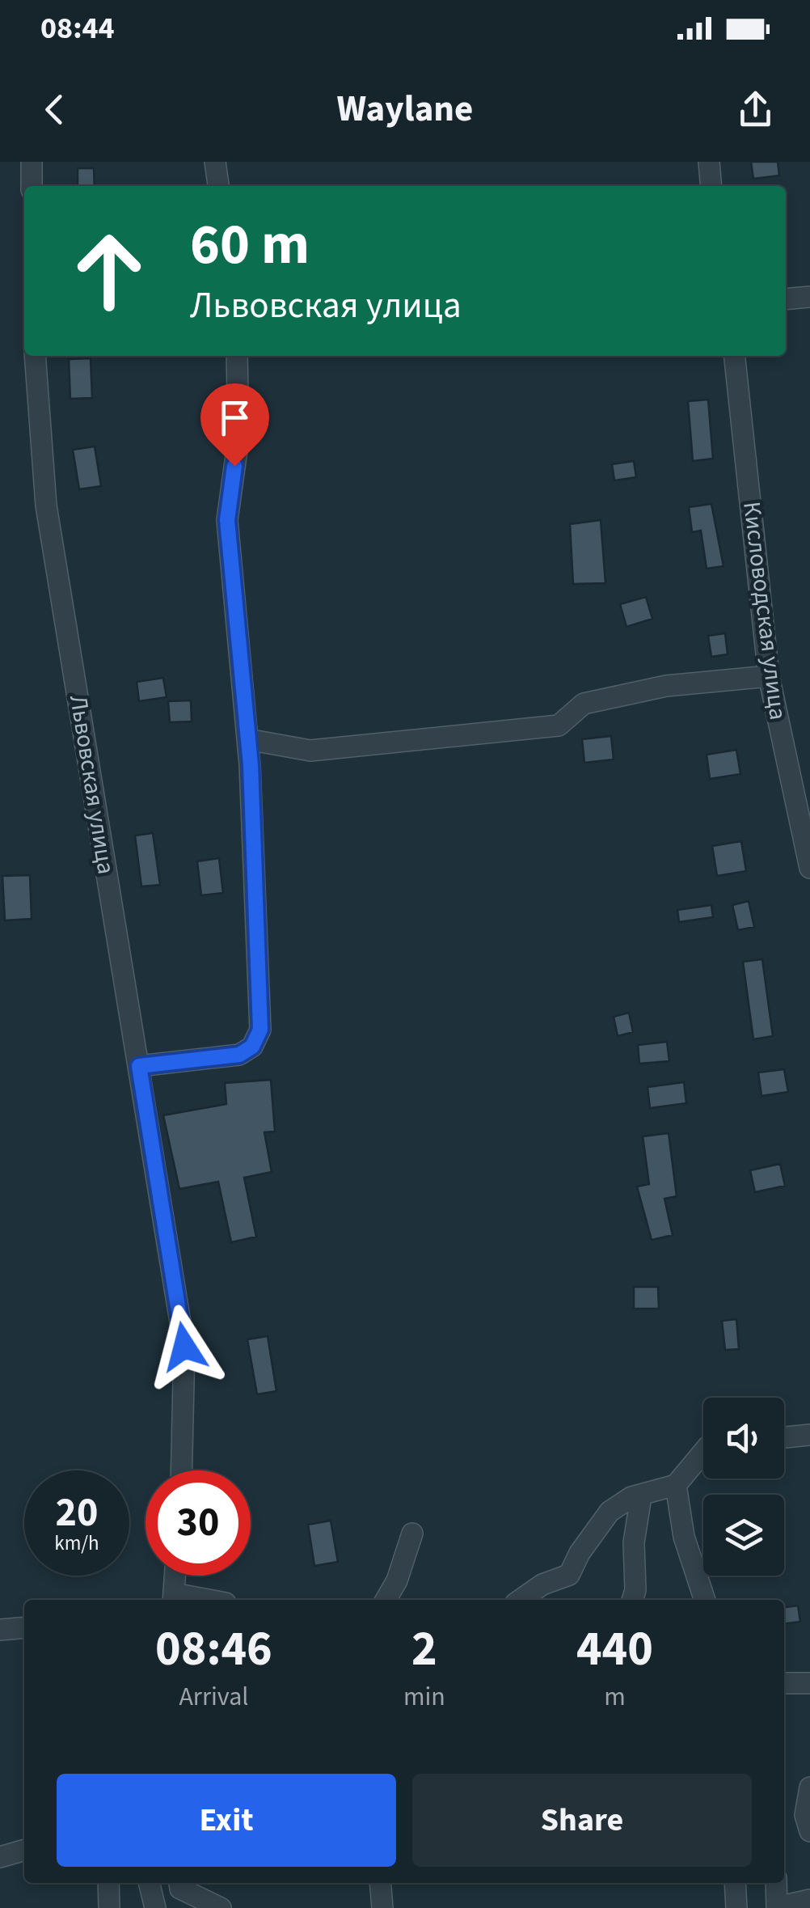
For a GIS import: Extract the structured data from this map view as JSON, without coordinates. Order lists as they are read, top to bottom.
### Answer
{
  "streets": {
    "street": ["Кисловодская улица", "Львовская улица"]
  },
  "page": {
    "status": "08:44",
    "header": "Waylane",
    "turn": ["60 m", "Львовская улица"],
    "speed": "20 km/h",
    "limit": "30",
    "eta": [
      "08:46",
      "Arrival",
      "2",
      "min",
      "440",
      "m"
    ],
    "buttons": ["Exit", "Share"]
  }
}
